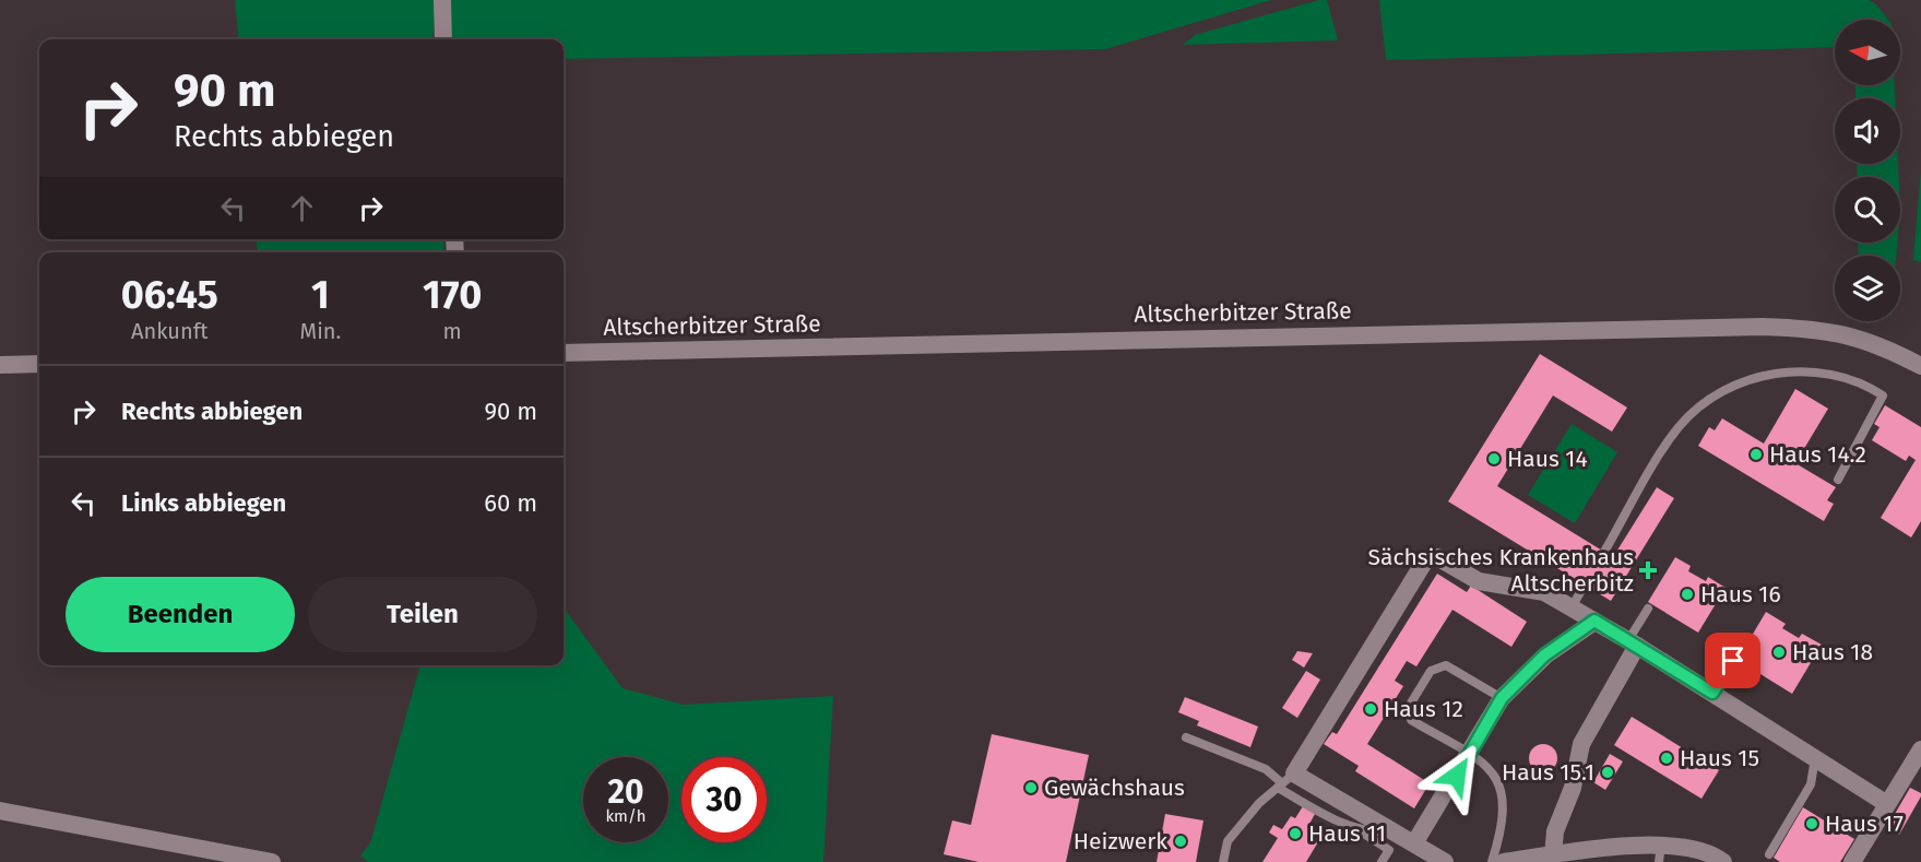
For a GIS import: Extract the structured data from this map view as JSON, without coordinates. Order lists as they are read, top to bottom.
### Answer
{
  "streets": {
    "street": ["Altscherbitzer Straße"]
  },
  "places": {
    "other": [
      "Haus 14.2",
      "Haus 14",
      "Haus 16",
      "Haus 18",
      "Haus 12",
      "Haus 15",
      "Haus 15.1",
      "Gewächshaus",
      "Haus 17",
      "Haus 11",
      "Heizwerk"
    ],
    "health": ["Sächsisches Krankenhaus Altscherbitz"]
  },
  "north": "left",
  "page": {
    "turn": ["90 m", "Rechts abbiegen"],
    "eta": [
      "06:45",
      "Ankunft",
      "1",
      "Min.",
      "170",
      "m"
    ],
    "list": [
      {
        "name": "Rechts abbiegen",
        "value": "90 m"
      },
      {
        "name": "Links abbiegen",
        "value": "60 m"
      }
    ],
    "buttons": ["Beenden", "Teilen"],
    "speed": "20 km/h",
    "limit": "30"
  }
}
